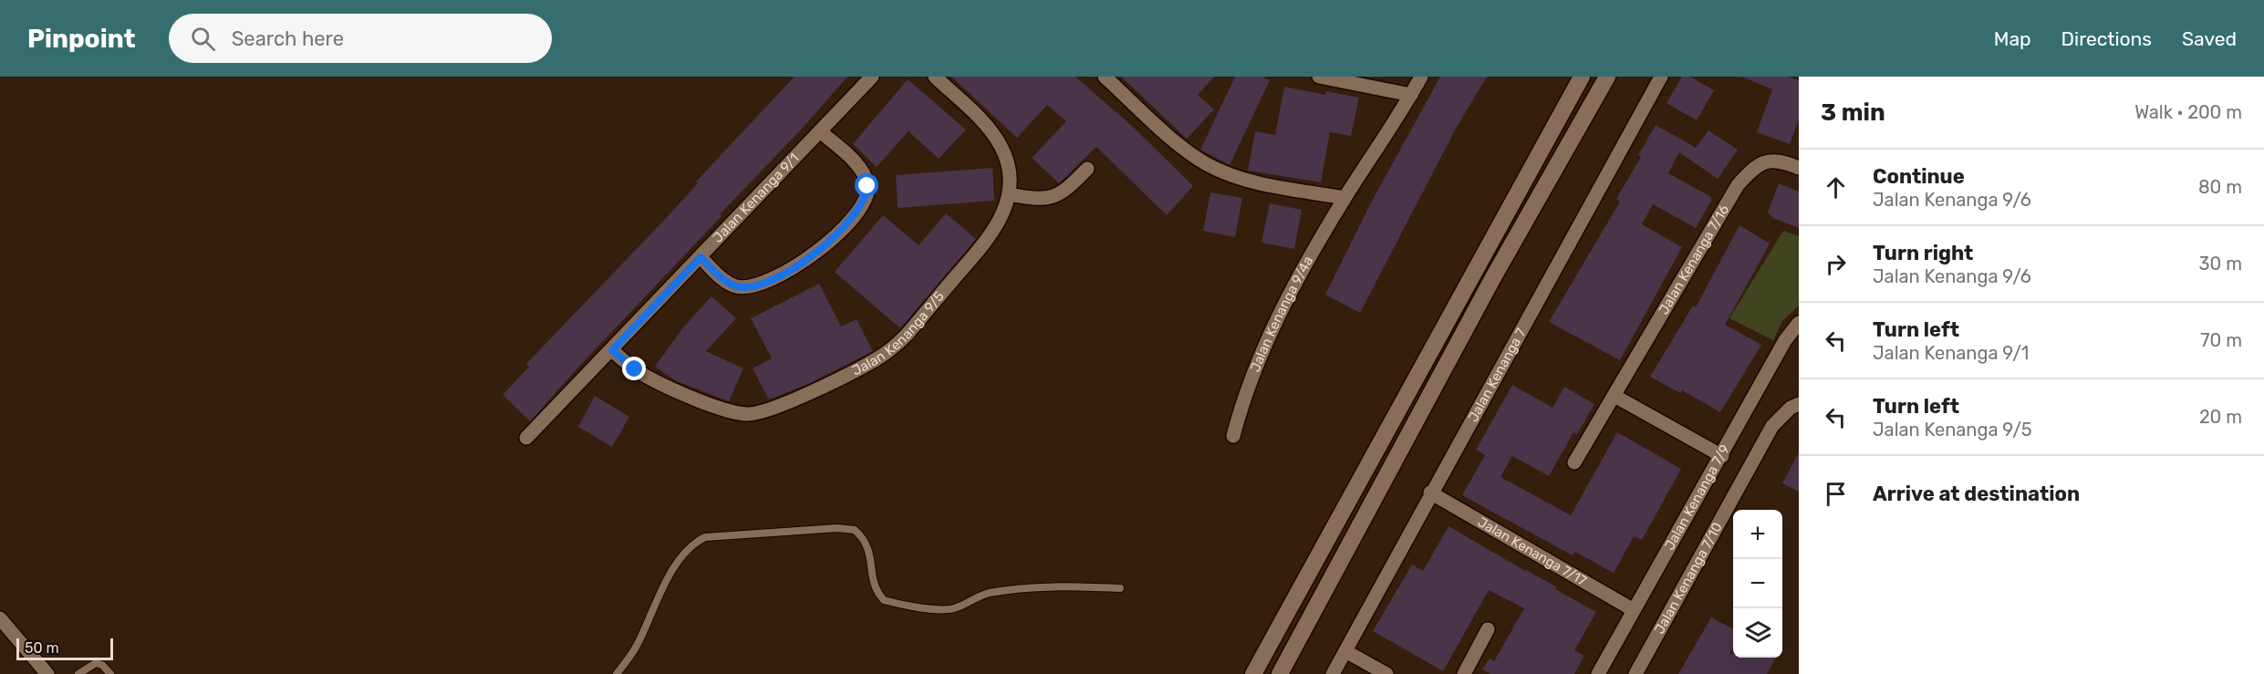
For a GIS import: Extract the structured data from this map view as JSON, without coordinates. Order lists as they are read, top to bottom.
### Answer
{
  "streets": {
    "street": [
      "Jalan Kenanga 9/1",
      "Jalan Kenanga 7/16",
      "Jalan Kenanga 9/4a",
      "Jalan Kenanga 9/5",
      "Jalan Kenanga 7",
      "Jalan Kenanga 7/9",
      "Jalan Kenanga 7/17",
      "Jalan Kenanga 7/10"
    ]
  },
  "crossings": [
    ["Jalan Kenanga 9/1", "Jalan Kenanga 9/5"],
    ["Jalan Kenanga 7", "Jalan Kenanga 7/17"],
    ["Jalan Kenanga 7/9", "Jalan Kenanga 7/17"]
  ],
  "scale_bar": "50 m",
  "page": {
    "header": "Pinpoint",
    "search": "Search here",
    "nav": ["Map", "Directions", "Saved"],
    "heading": ["3 min", "Walk · 200 m"],
    "list": [
      ["Continue", "Jalan Kenanga 9/6", "80 m"],
      ["Turn right", "Jalan Kenanga 9/6", "30 m"],
      ["Turn left", "Jalan Kenanga 9/1", "70 m"],
      ["Turn left", "Jalan Kenanga 9/5", "20 m"],
      "Arrive at destination"
    ],
    "map_buttons": ["+", "−"],
    "scale": "50 m"
  }
}
